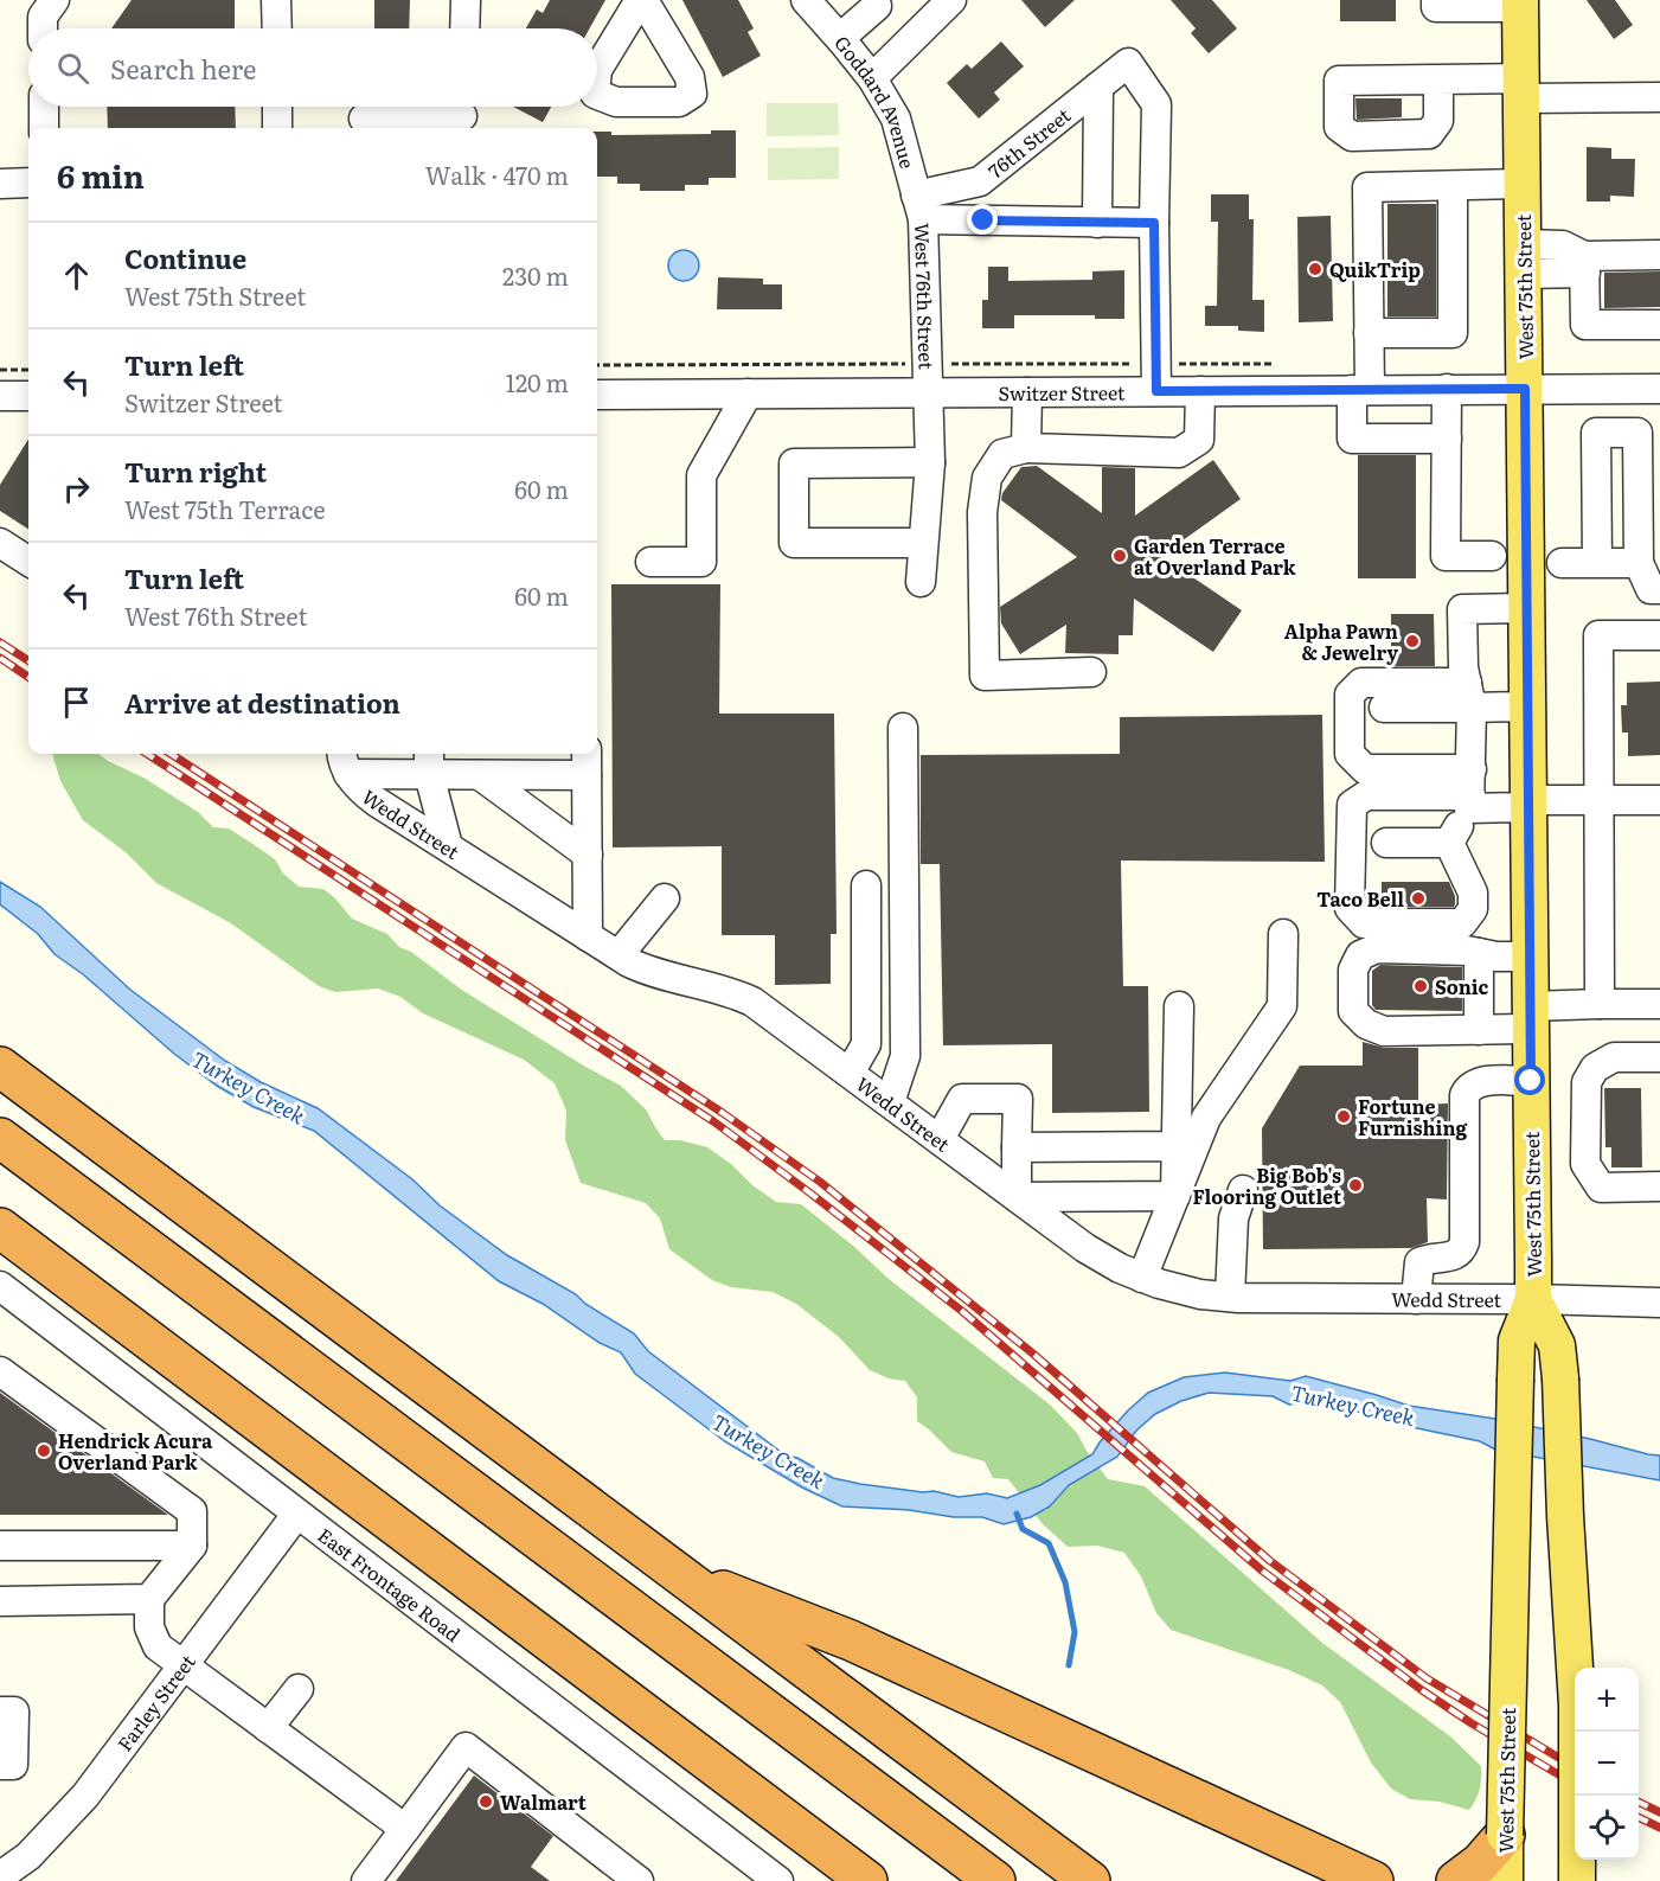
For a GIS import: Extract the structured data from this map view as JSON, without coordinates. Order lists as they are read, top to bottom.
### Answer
{
  "streets": {
    "main road": ["West 75th Street"],
    "street": [
      "Goddard Avenue",
      "76th Street",
      "West 76th Street",
      "Switzer Street",
      "Wedd Street",
      "East Frontage Road",
      "Farley Street"
    ]
  },
  "crossings": [
    ["Goddard Avenue", "76th Street"],
    ["Goddard Avenue", "West 76th Street"],
    ["76th Street", "West 76th Street"],
    ["West 75th Street", "Switzer Street"],
    ["West 75th Street", "Wedd Street"],
    ["West 76th Street", "Switzer Street"],
    ["East Frontage Road", "Farley Street"]
  ],
  "water": ["Turkey Creek"],
  "places": [
    "QuikTrip",
    "Garden Terrace at Overland Park",
    "Alpha Pawn & Jewelry",
    "Taco Bell",
    "Sonic",
    "Fortune Furnishing",
    "Big Bob's Flooring Outlet",
    "Hendrick Acura Overland Park",
    "Walmart"
  ],
  "page": {
    "search": "Search here",
    "heading": ["6 min", "Walk · 470 m"],
    "list": [
      ["Continue", "West 75th Street", "230 m"],
      ["Turn left", "Switzer Street", "120 m"],
      ["Turn right", "West 75th Terrace", "60 m"],
      ["Turn left", "West 76th Street", "60 m"],
      "Arrive at destination"
    ],
    "map_buttons": ["+", "−"]
  }
}
